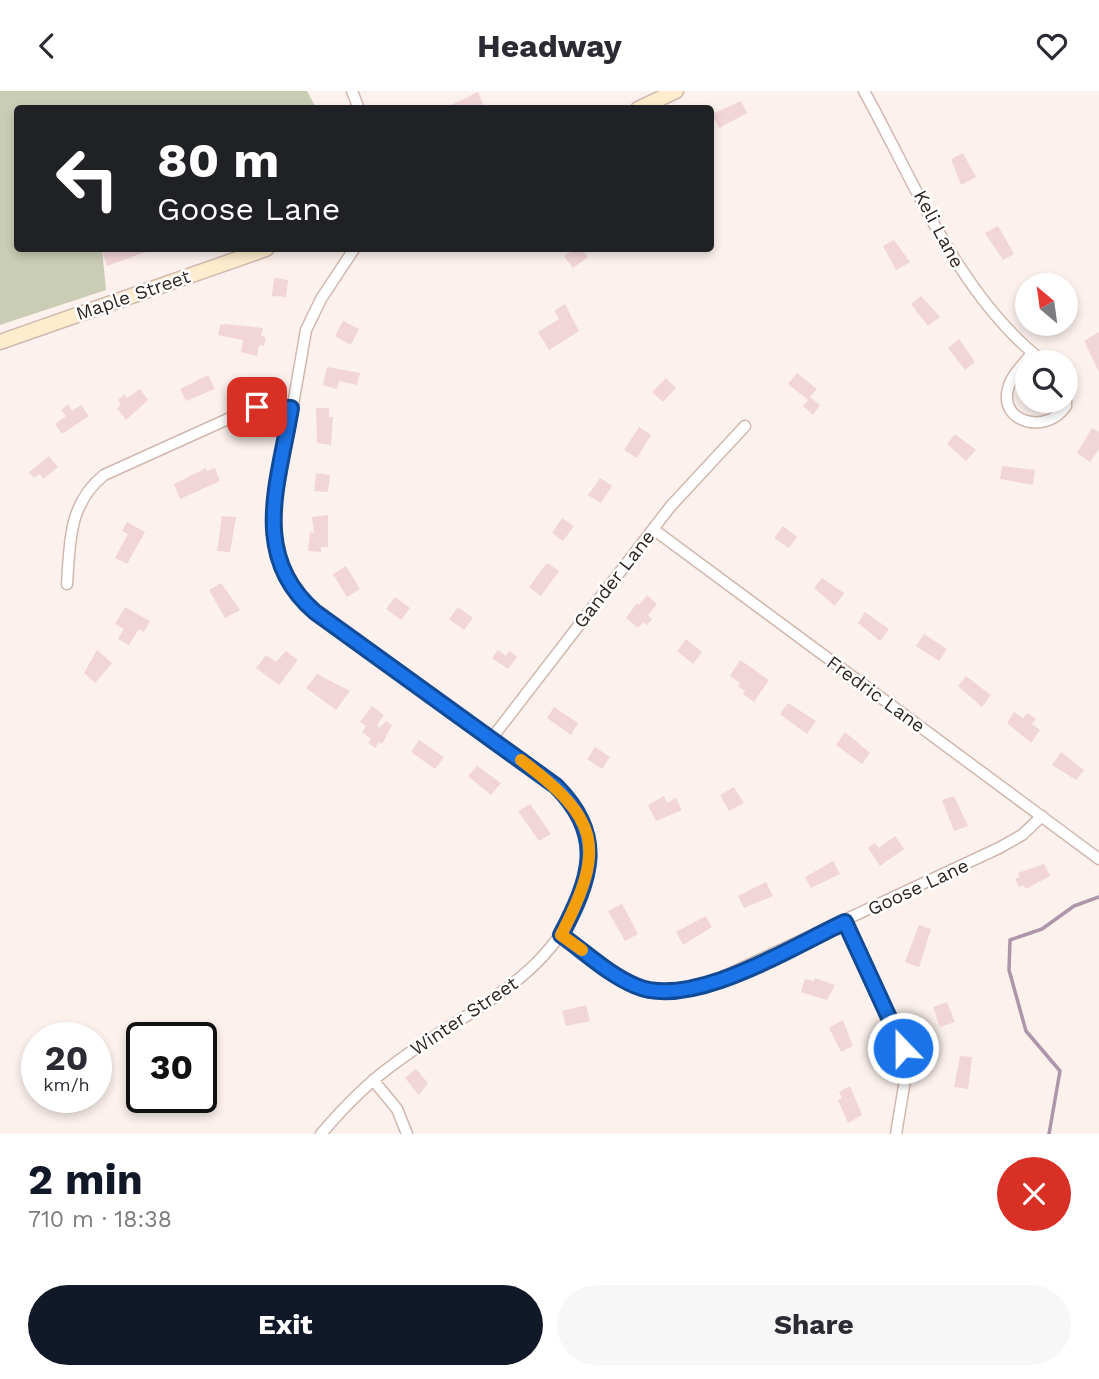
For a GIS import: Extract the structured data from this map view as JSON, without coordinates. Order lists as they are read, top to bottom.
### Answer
{
  "streets": {
    "street": [
      "Keli Lane",
      "Maple Street",
      "Gander Lane",
      "Fredric Lane",
      "Goose Lane",
      "Winter Street"
    ]
  },
  "crossings": [
    ["Gander Lane", "Fredric Lane"],
    ["Gander Lane", "Winter Street"],
    ["Fredric Lane", "Goose Lane"],
    ["Goose Lane", "Winter Street"]
  ],
  "north": "top left",
  "page": {
    "header": "Headway",
    "turn": ["80 m", "Goose Lane"],
    "speed": "20 km/h",
    "limit": "30",
    "heading": ["2 min", "710 m · 18:38"],
    "buttons": ["Exit", "Share"]
  }
}
